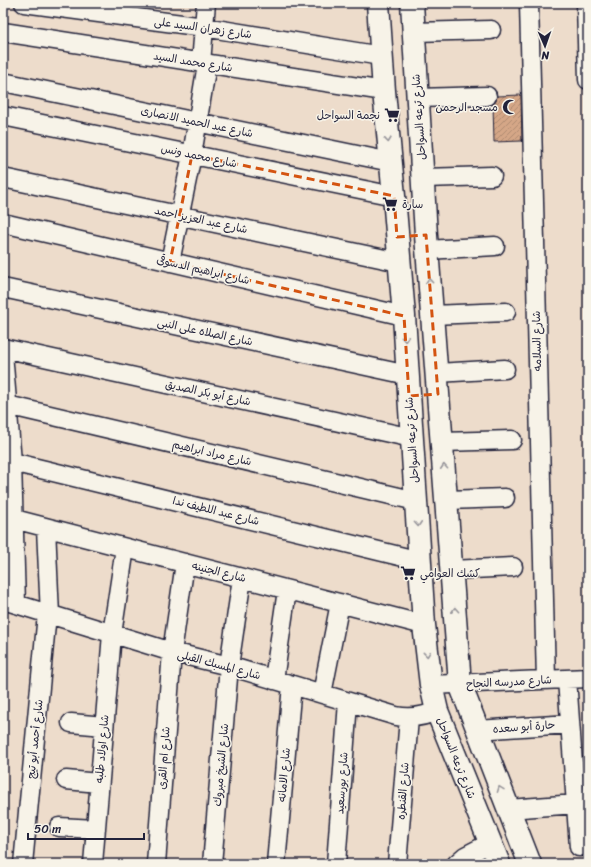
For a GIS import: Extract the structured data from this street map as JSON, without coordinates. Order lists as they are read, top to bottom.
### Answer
{
  "streets": {
    "main road": ["شارع ترعه السواحل"],
    "street": [
      "شارع زهران السيد على",
      "شارع محمد السيد",
      "شارع عبد الحميد الانصارى",
      "شارع محمد ونس",
      "شارع عبد العزيز احمد",
      "شارع ابراهيم الدسوقى",
      "شارع الصلاه على النبى",
      "شارع السلامه",
      "شارع أبو بكر الصديق",
      "شارع مراد ابراهيم",
      "شارع عبد اللطيف ندا",
      "شارع الجنينه",
      "شارع المسبك القبلى",
      "شارع مدرسه النجاح",
      "حارة أبو سعده",
      "شارع أحمد أبو تيج",
      "شارع اولاد طلبه",
      "شارع ام القرى",
      "شارع الشيخ مبروك",
      "شارع الامانه",
      "شارع بورسعيد",
      "شارع القنطره"
    ]
  },
  "crossings": [
    ["شارع زهران السيد على", "شارع ترعه السواحل"],
    ["شارع محمد السيد", "شارع ترعه السواحل"],
    ["شارع ترعه السواحل", "شارع عبد الحميد الانصارى"],
    ["شارع ترعه السواحل", "شارع محمد ونس"],
    ["شارع ترعه السواحل", "شارع عبد العزيز احمد"],
    ["شارع ترعه السواحل", "شارع ابراهيم الدسوقى"],
    ["شارع ترعه السواحل", "شارع الصلاه على النبى"],
    ["شارع ترعه السواحل", "شارع أبو بكر الصديق"],
    ["شارع ترعه السواحل", "شارع مراد ابراهيم"],
    ["شارع ترعه السواحل", "شارع عبد اللطيف ندا"],
    ["شارع ترعه السواحل", "شارع الجنينه"],
    ["شارع ترعه السواحل", "شارع المسبك القبلى"],
    ["شارع ترعه السواحل", "شارع مدرسه النجاح"],
    ["شارع ترعه السواحل", "حارة أبو سعده"],
    ["شارع السلامه", "شارع مدرسه النجاح"],
    ["شارع الجنينه", "شارع أحمد أبو تيج"],
    ["شارع الجنينه", "شارع اولاد طلبه"],
    ["شارع الجنينه", "شارع ام القرى"],
    ["شارع الجنينه", "شارع الشيخ مبروك"],
    ["شارع المسبك القبلى", "شارع أحمد أبو تيج"],
    ["شارع المسبك القبلى", "شارع اولاد طلبه"],
    ["شارع المسبك القبلى", "شارع ام القرى"],
    ["شارع المسبك القبلى", "شارع الشيخ مبروك"],
    ["شارع المسبك القبلى", "شارع الامانه"],
    ["شارع المسبك القبلى", "شارع بورسعيد"],
    ["شارع المسبك القبلى", "شارع القنطره"]
  ],
  "places": {
    "mosque": ["مسجد الرحمن"],
    "supermarket": ["نجمة السواحل", "سارة", "كشك العوامي"]
  },
  "scale_bar": "50 m",
  "north": "bottom"
}
